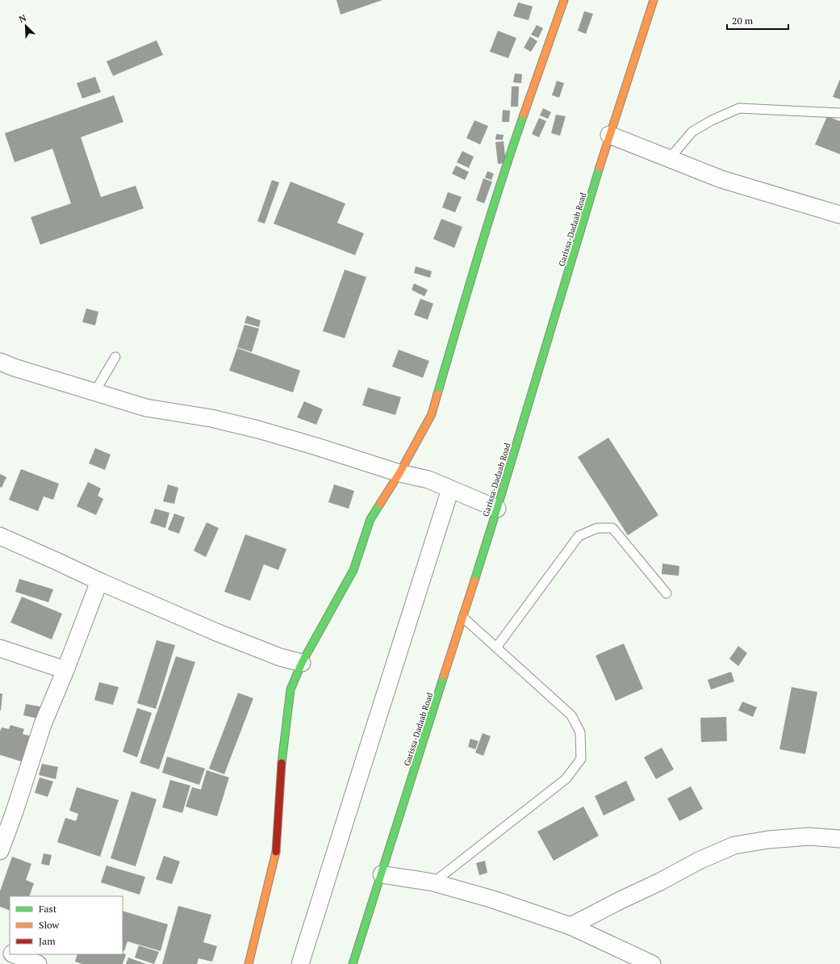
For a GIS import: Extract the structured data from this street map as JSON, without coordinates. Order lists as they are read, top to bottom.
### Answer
{
  "streets": {
    "main road": ["Garissa-Dadaab Road"]
  },
  "legend": ["Fast", "Slow", "Jam"],
  "scale_bar": "20 m",
  "north": "top left"
}
